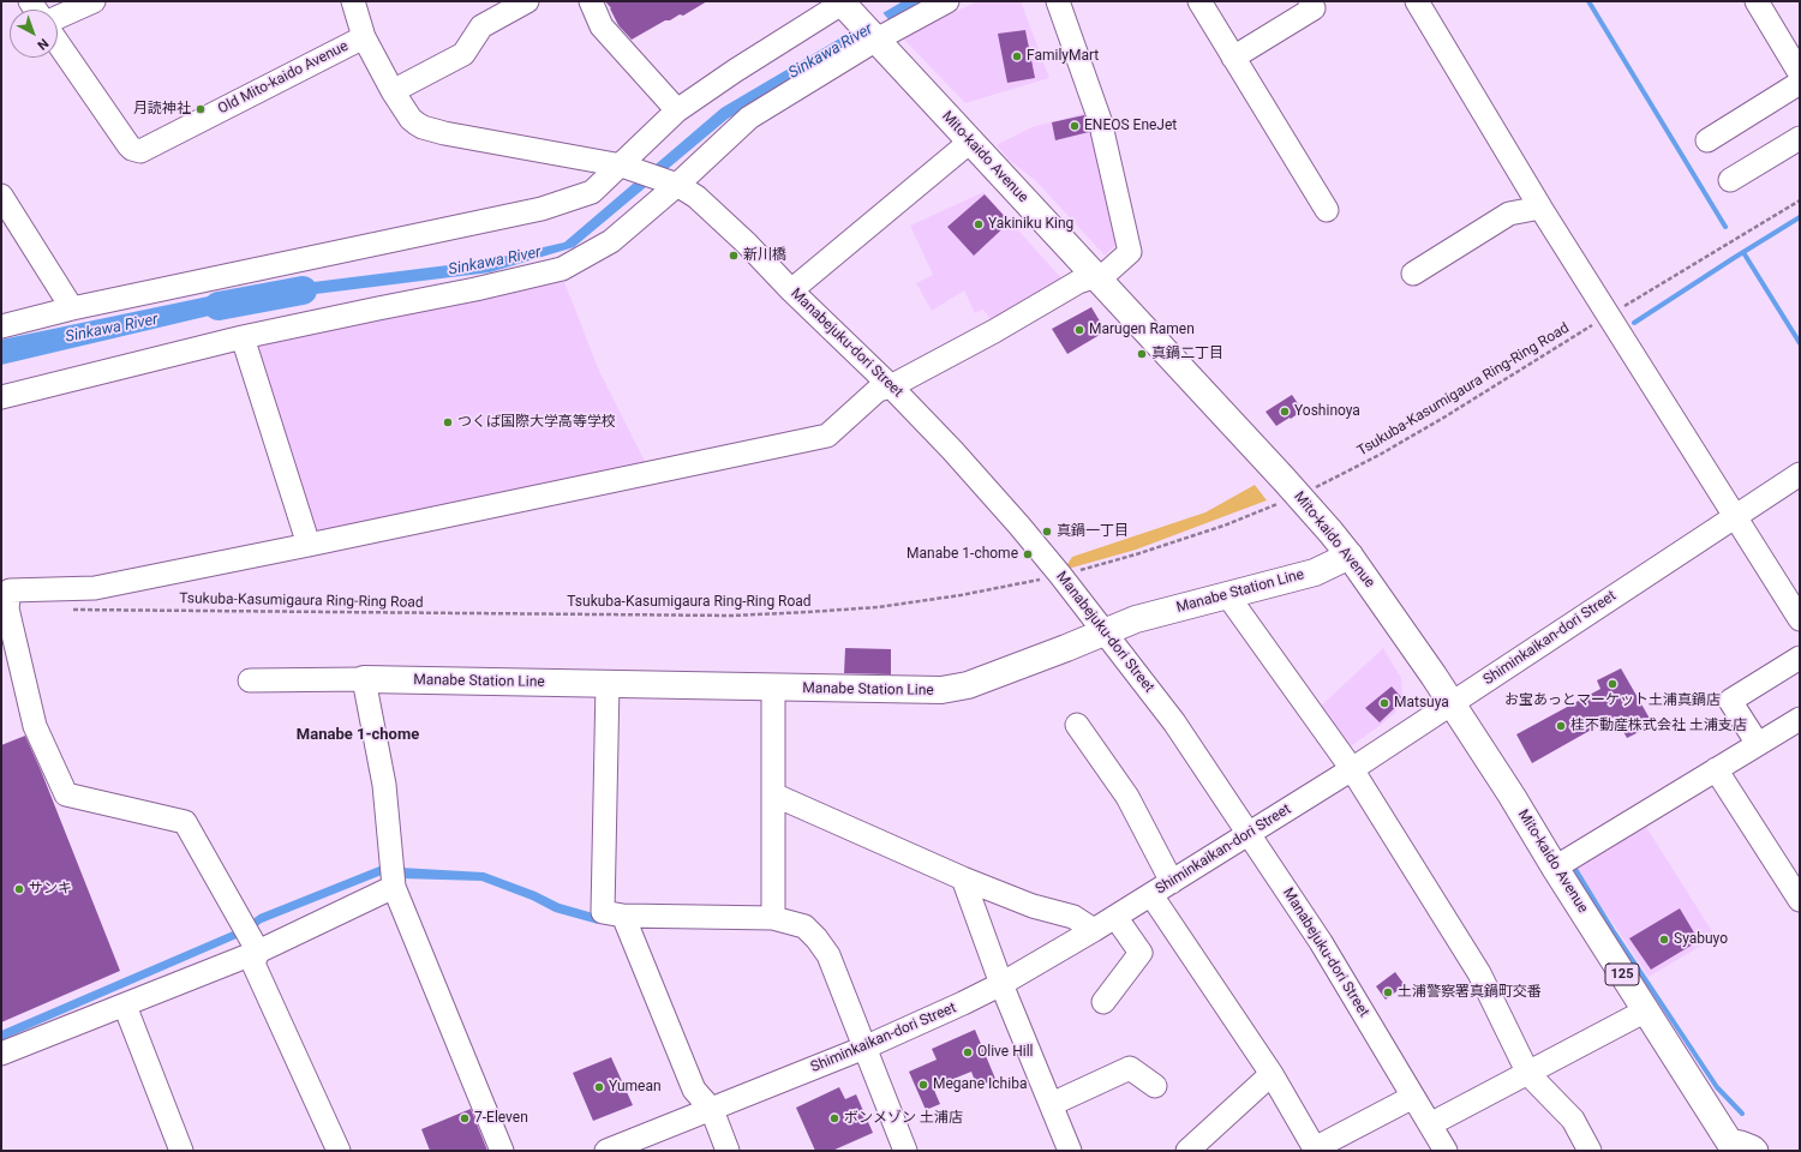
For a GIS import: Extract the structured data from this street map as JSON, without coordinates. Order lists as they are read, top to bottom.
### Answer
{
  "streets": {
    "main road": ["Mito-kaido Avenue", "Manabe Station Line", "125"],
    "street": ["Old Mito-kaido Avenue", "Manabejuku-dori Street", "Shiminkaikan-dori Street"],
    "path": ["Tsukuba-Kasumigaura Ring-Ring Road"]
  },
  "crossings": [
    ["Old Mito-kaido Avenue", "Manabejuku-dori Street"],
    ["Mito-kaido Avenue", "Tsukuba-Kasumigaura Ring-Ring Road"],
    ["Mito-kaido Avenue", "Manabe Station Line"],
    ["Mito-kaido Avenue", "Shiminkaikan-dori Street"],
    ["Manabejuku-dori Street", "Tsukuba-Kasumigaura Ring-Ring Road"],
    ["Manabejuku-dori Street", "Manabe Station Line"],
    ["Manabejuku-dori Street", "Shiminkaikan-dori Street"]
  ],
  "districts": ["Manabe 1-chome"],
  "water": ["Sinkawa River"],
  "places": [
    "FamilyMart",
    "月読神社",
    "ENEOS EneJet",
    "Yakiniku King",
    "新川橋",
    "Marugen Ramen",
    "真鍋二丁目",
    "Yoshinoya",
    "つくば国際大学高等学校",
    "真鍋一丁目",
    "Manabe 1-chome",
    "お宝あっとマーケット土浦真鍋店",
    "Matsuya",
    "桂不動産株式会社 土浦支店",
    "サンキ",
    "Syabuyo",
    "土浦警察署真鍋町交番",
    "Olive Hill",
    "Megane Ichiba",
    "Yumean",
    "7-Eleven",
    "ボンメゾン 土浦店"
  ],
  "north": "bottom right"
}
